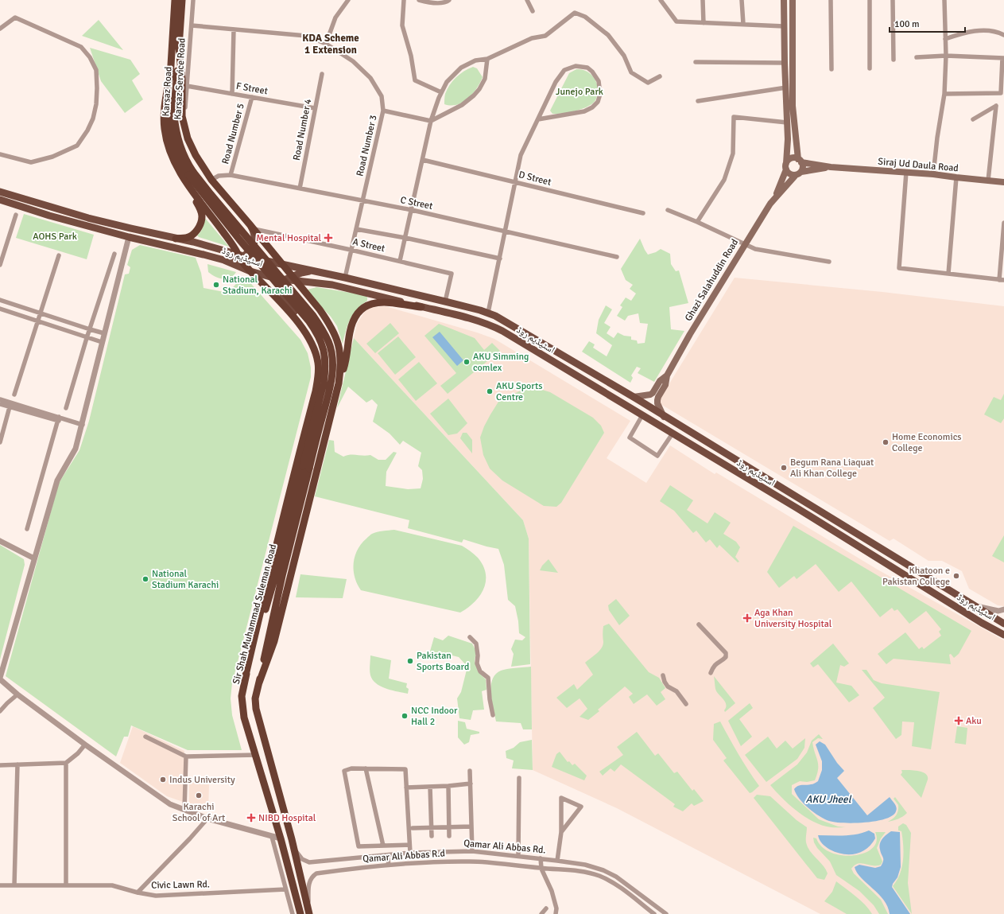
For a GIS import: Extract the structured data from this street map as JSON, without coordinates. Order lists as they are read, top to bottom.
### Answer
{
  "streets": {
    "highway": ["Karsaz Road", "Sir Shah Muhammad Suleman Road"],
    "main road": ["Siraj Ud Daula Road", "اسٹیڈیم روڈ", "Ghazi Salahuddin Road"],
    "street": [
      "Karsaz Service Road",
      "F Street",
      "Road Number 4",
      "Road Number 5",
      "Road Number 3",
      "D Street",
      "C Street",
      "A Street",
      "Qamar Ali Abbas Rd.",
      "Qamar Ali Abbas R.d",
      "Civic Lawn Rd."
    ]
  },
  "crossings": [
    ["Karsaz Service Road", "F Street"],
    ["Karsaz Service Road", "Road Number 3"],
    ["F Street", "Road Number 4"],
    ["F Street", "Road Number 5"],
    ["Road Number 4", "C Street"],
    ["Road Number 5", "C Street"],
    ["Road Number 3", "C Street"],
    ["Road Number 3", "A Street"],
    ["Road Number 3", "اسٹیڈیم روڈ"],
    ["Siraj Ud Daula Road", "Ghazi Salahuddin Road"],
    ["A Street", "اسٹیڈیم روڈ"],
    ["اسٹیڈیم روڈ", "Ghazi Salahuddin Road"],
    ["Sir Shah Muhammad Suleman Road", "Qamar Ali Abbas Rd."],
    ["Sir Shah Muhammad Suleman Road", "Qamar Ali Abbas R.d"]
  ],
  "districts": ["KDA Scheme 1 Extension"],
  "water": ["AKU Jheel"],
  "parks": ["Junejo Park", "AOHS Park"],
  "places": {
    "health": [
      "Mental Hospital",
      "Aga Khan University Hospital",
      "Aku",
      "NIBD Hospital"
    ],
    "other": [
      "National Stadium, Karachi",
      "AKU Simming comlex",
      "AKU Sports Centre",
      "Home Economics College",
      "Begum Rana Liaquat Ali Khan College",
      "Khatoon e Pakistan College",
      "National Stadium Karachi",
      "Pakistan Sports Board",
      "NCC Indoor Hall 2",
      "Indus University",
      "Karachi School of Art"
    ]
  },
  "scale_bar": "100 m"
}
